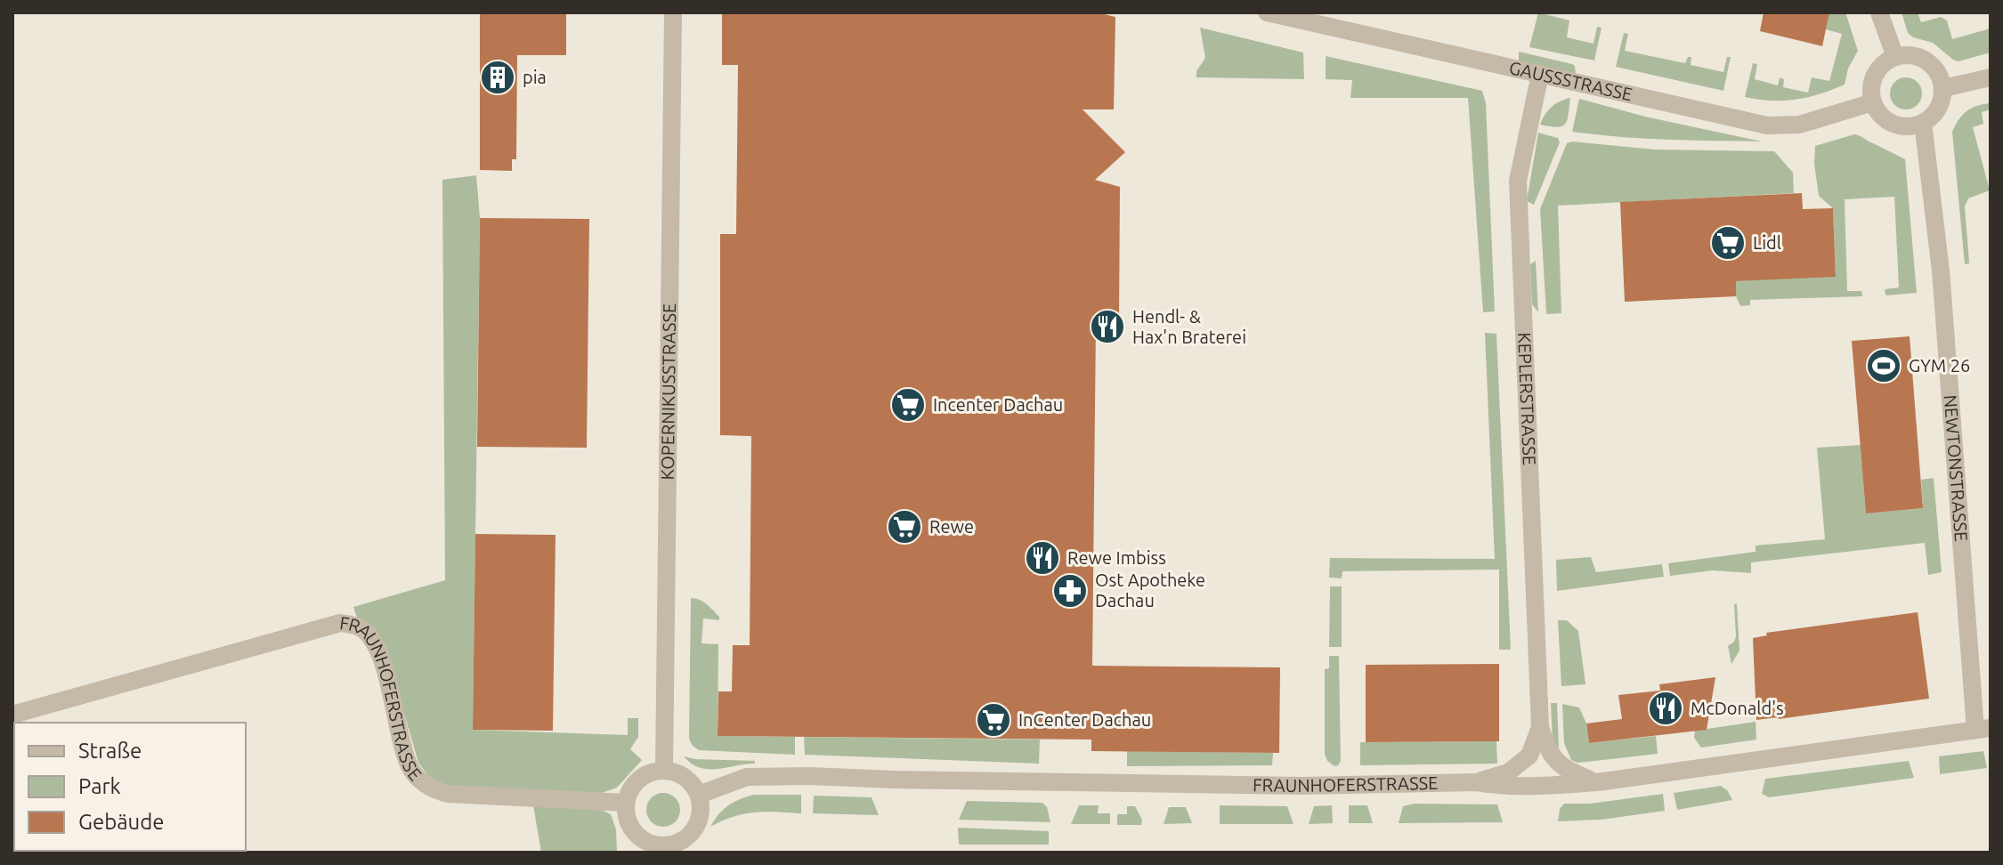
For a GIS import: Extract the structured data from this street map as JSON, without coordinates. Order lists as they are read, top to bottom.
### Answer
{
  "streets": {
    "street": [
      "GAUSSSTRASSE",
      "KOPERNIKUSSTRASSE",
      "KEPLERSTRASSE",
      "NEWTONSTRASSE",
      "FRAUNHOFERSTRASSE"
    ]
  },
  "crossings": [
    ["GAUSSSTRASSE", "KEPLERSTRASSE"],
    ["GAUSSSTRASSE", "NEWTONSTRASSE"],
    ["KOPERNIKUSSTRASSE", "FRAUNHOFERSTRASSE"],
    ["KEPLERSTRASSE", "FRAUNHOFERSTRASSE"],
    ["NEWTONSTRASSE", "FRAUNHOFERSTRASSE"]
  ],
  "places": {
    "building": ["pia"],
    "supermarket": [
      "Lidl",
      "Incenter Dachau",
      "Rewe",
      "InCenter Dachau"
    ],
    "restaurant": ["Hendl- & Hax'n Braterei", "Rewe Imbiss", "McDonald's"],
    "sports": ["GYM 26"],
    "pharmacy": ["Ost Apotheke Dachau"]
  },
  "legend": ["Straße", "Park", "Gebäude"]
}
